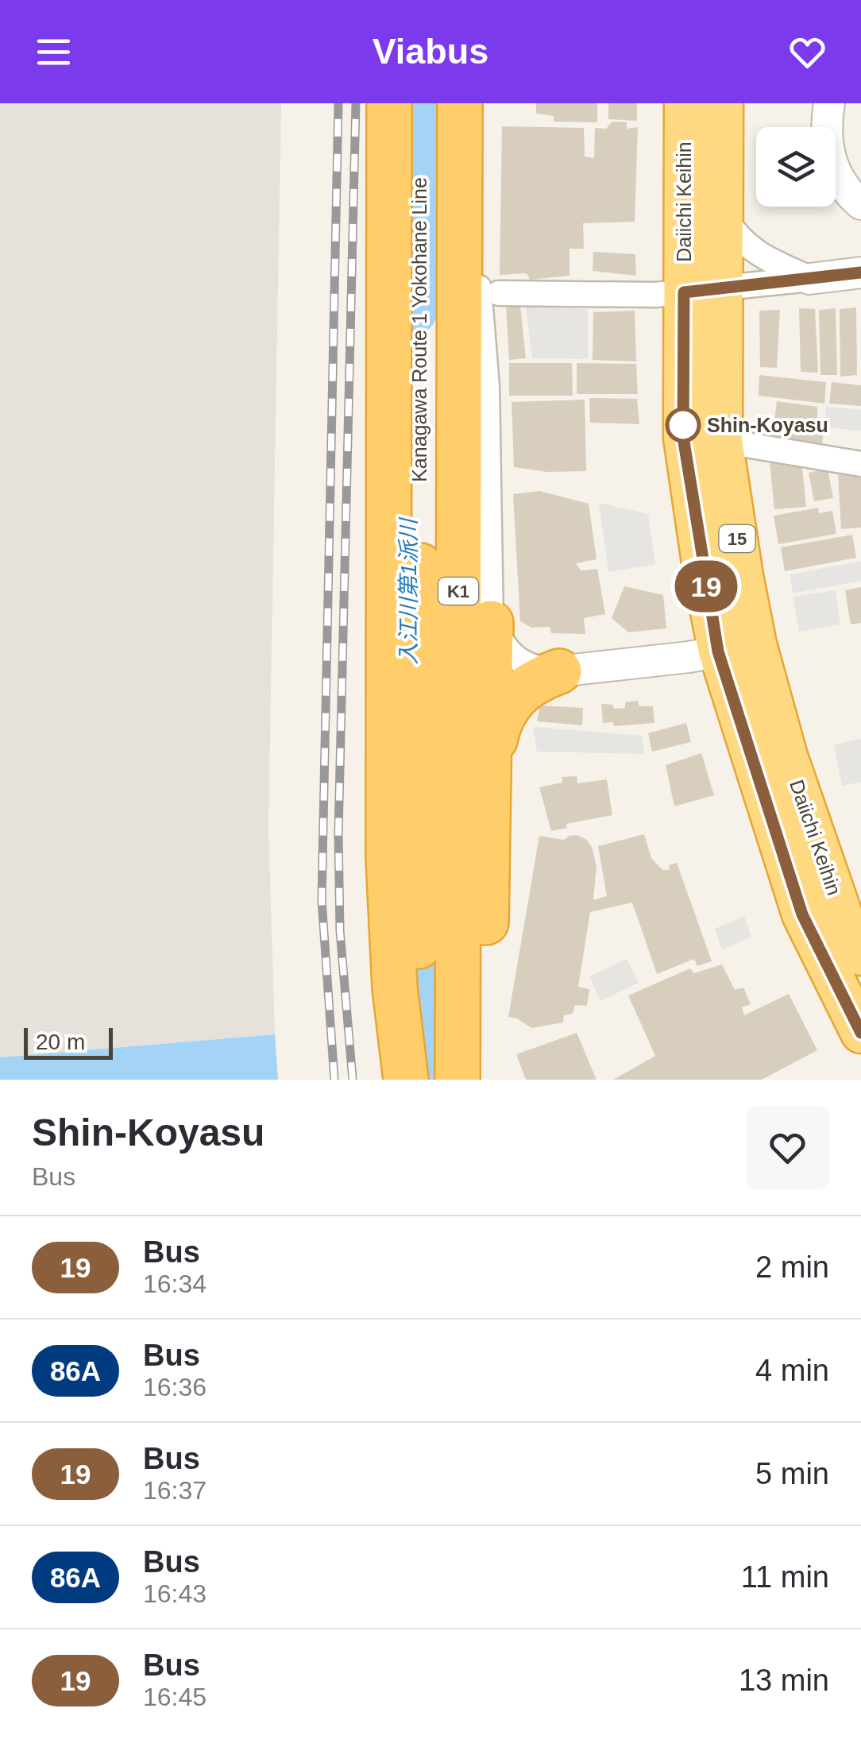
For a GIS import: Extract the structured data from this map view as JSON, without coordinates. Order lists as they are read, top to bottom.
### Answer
{
  "streets": {
    "highway": [
      "Daiichi Keihin",
      "Kanagawa Route 1 Yokohane Line",
      "15",
      "K1"
    ]
  },
  "water": ["入江川第1派川"],
  "places": ["Shin-Koyasu"],
  "lines": ["bus line 19"],
  "scale_bar": "20 m",
  "page": {
    "header": "Viabus",
    "on_map": "19",
    "scale": "20 m",
    "heading": ["Shin-Koyasu", "Bus"],
    "list": [
      {
        "mark": "19",
        "name": "Bus",
        "note": "16:34",
        "value": "2 min"
      },
      {
        "mark": "86A",
        "name": "Bus",
        "note": "16:36",
        "value": "4 min"
      },
      {
        "mark": "19",
        "name": "Bus",
        "note": "16:37",
        "value": "5 min"
      },
      {
        "mark": "86A",
        "name": "Bus",
        "note": "16:43",
        "value": "11 min"
      },
      {
        "mark": "19",
        "name": "Bus",
        "note": "16:45",
        "value": "13 min"
      }
    ]
  }
}
